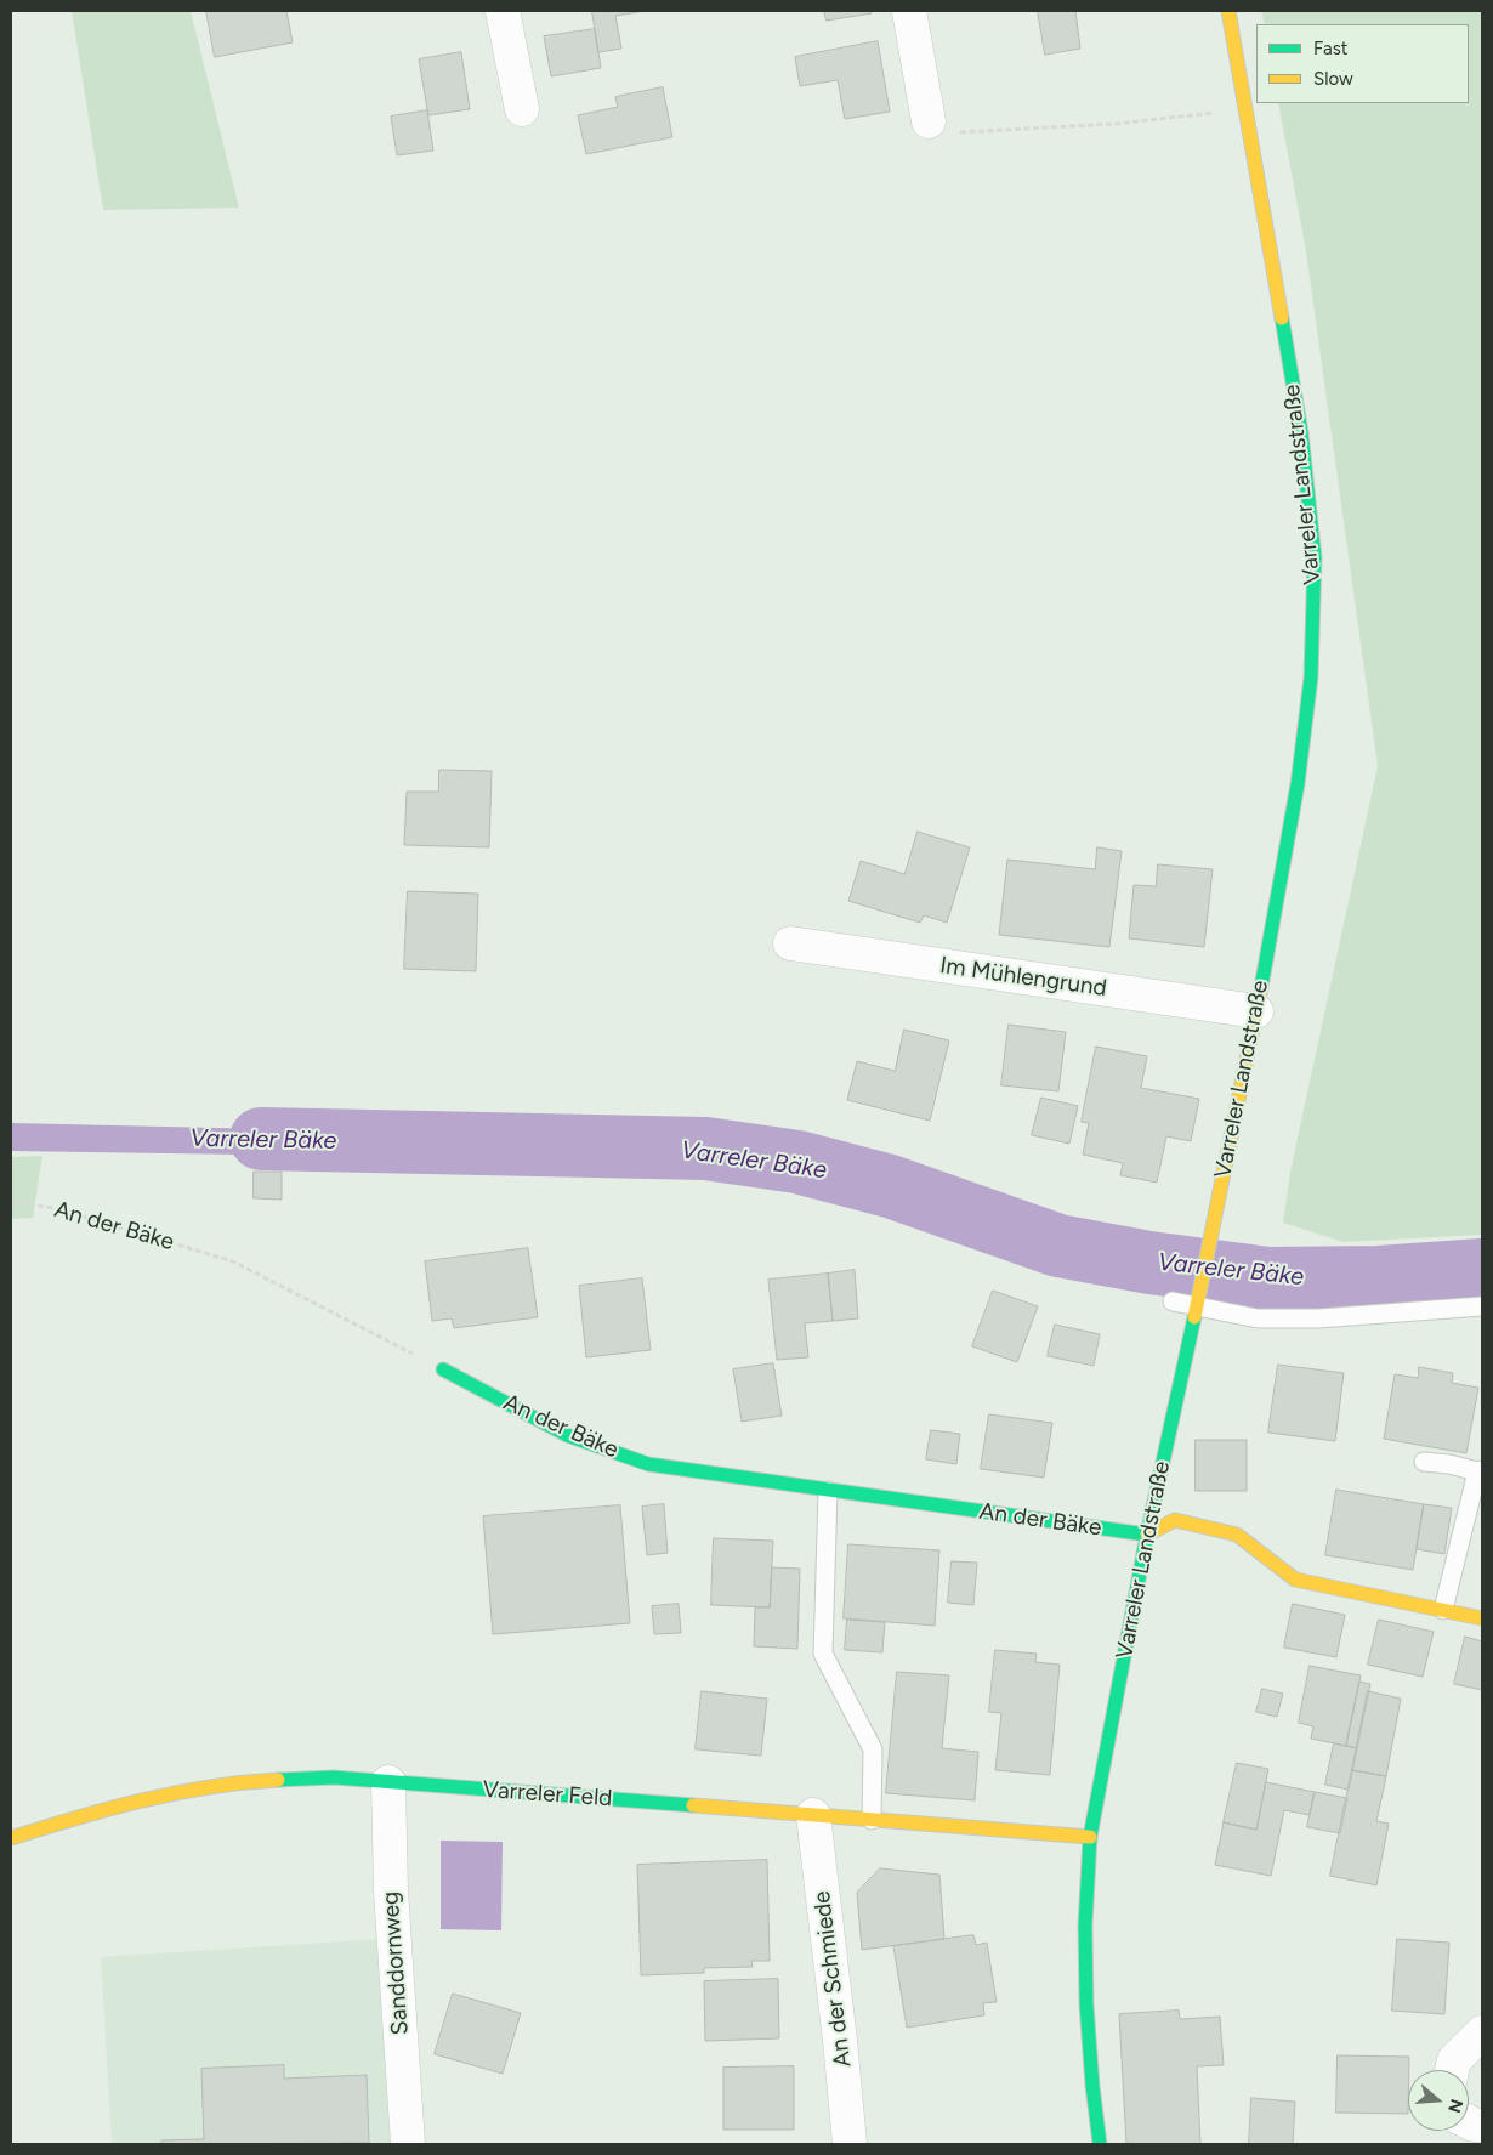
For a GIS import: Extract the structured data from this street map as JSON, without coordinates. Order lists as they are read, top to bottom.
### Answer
{
  "streets": {
    "street": [
      "Varreler Landstraße",
      "Im Mühlengrund",
      "An der Bäke",
      "Varreler Feld",
      "Sanddornweg",
      "An der Schmiede"
    ]
  },
  "crossings": [
    ["Varreler Landstraße", "Im Mühlengrund"],
    ["Varreler Landstraße", "An der Bäke"],
    ["Varreler Landstraße", "Varreler Feld"],
    ["Varreler Feld", "Sanddornweg"],
    ["Varreler Feld", "An der Schmiede"]
  ],
  "water": ["Varreler Bäke"],
  "legend": ["Fast", "Slow"],
  "north": "right"
}
